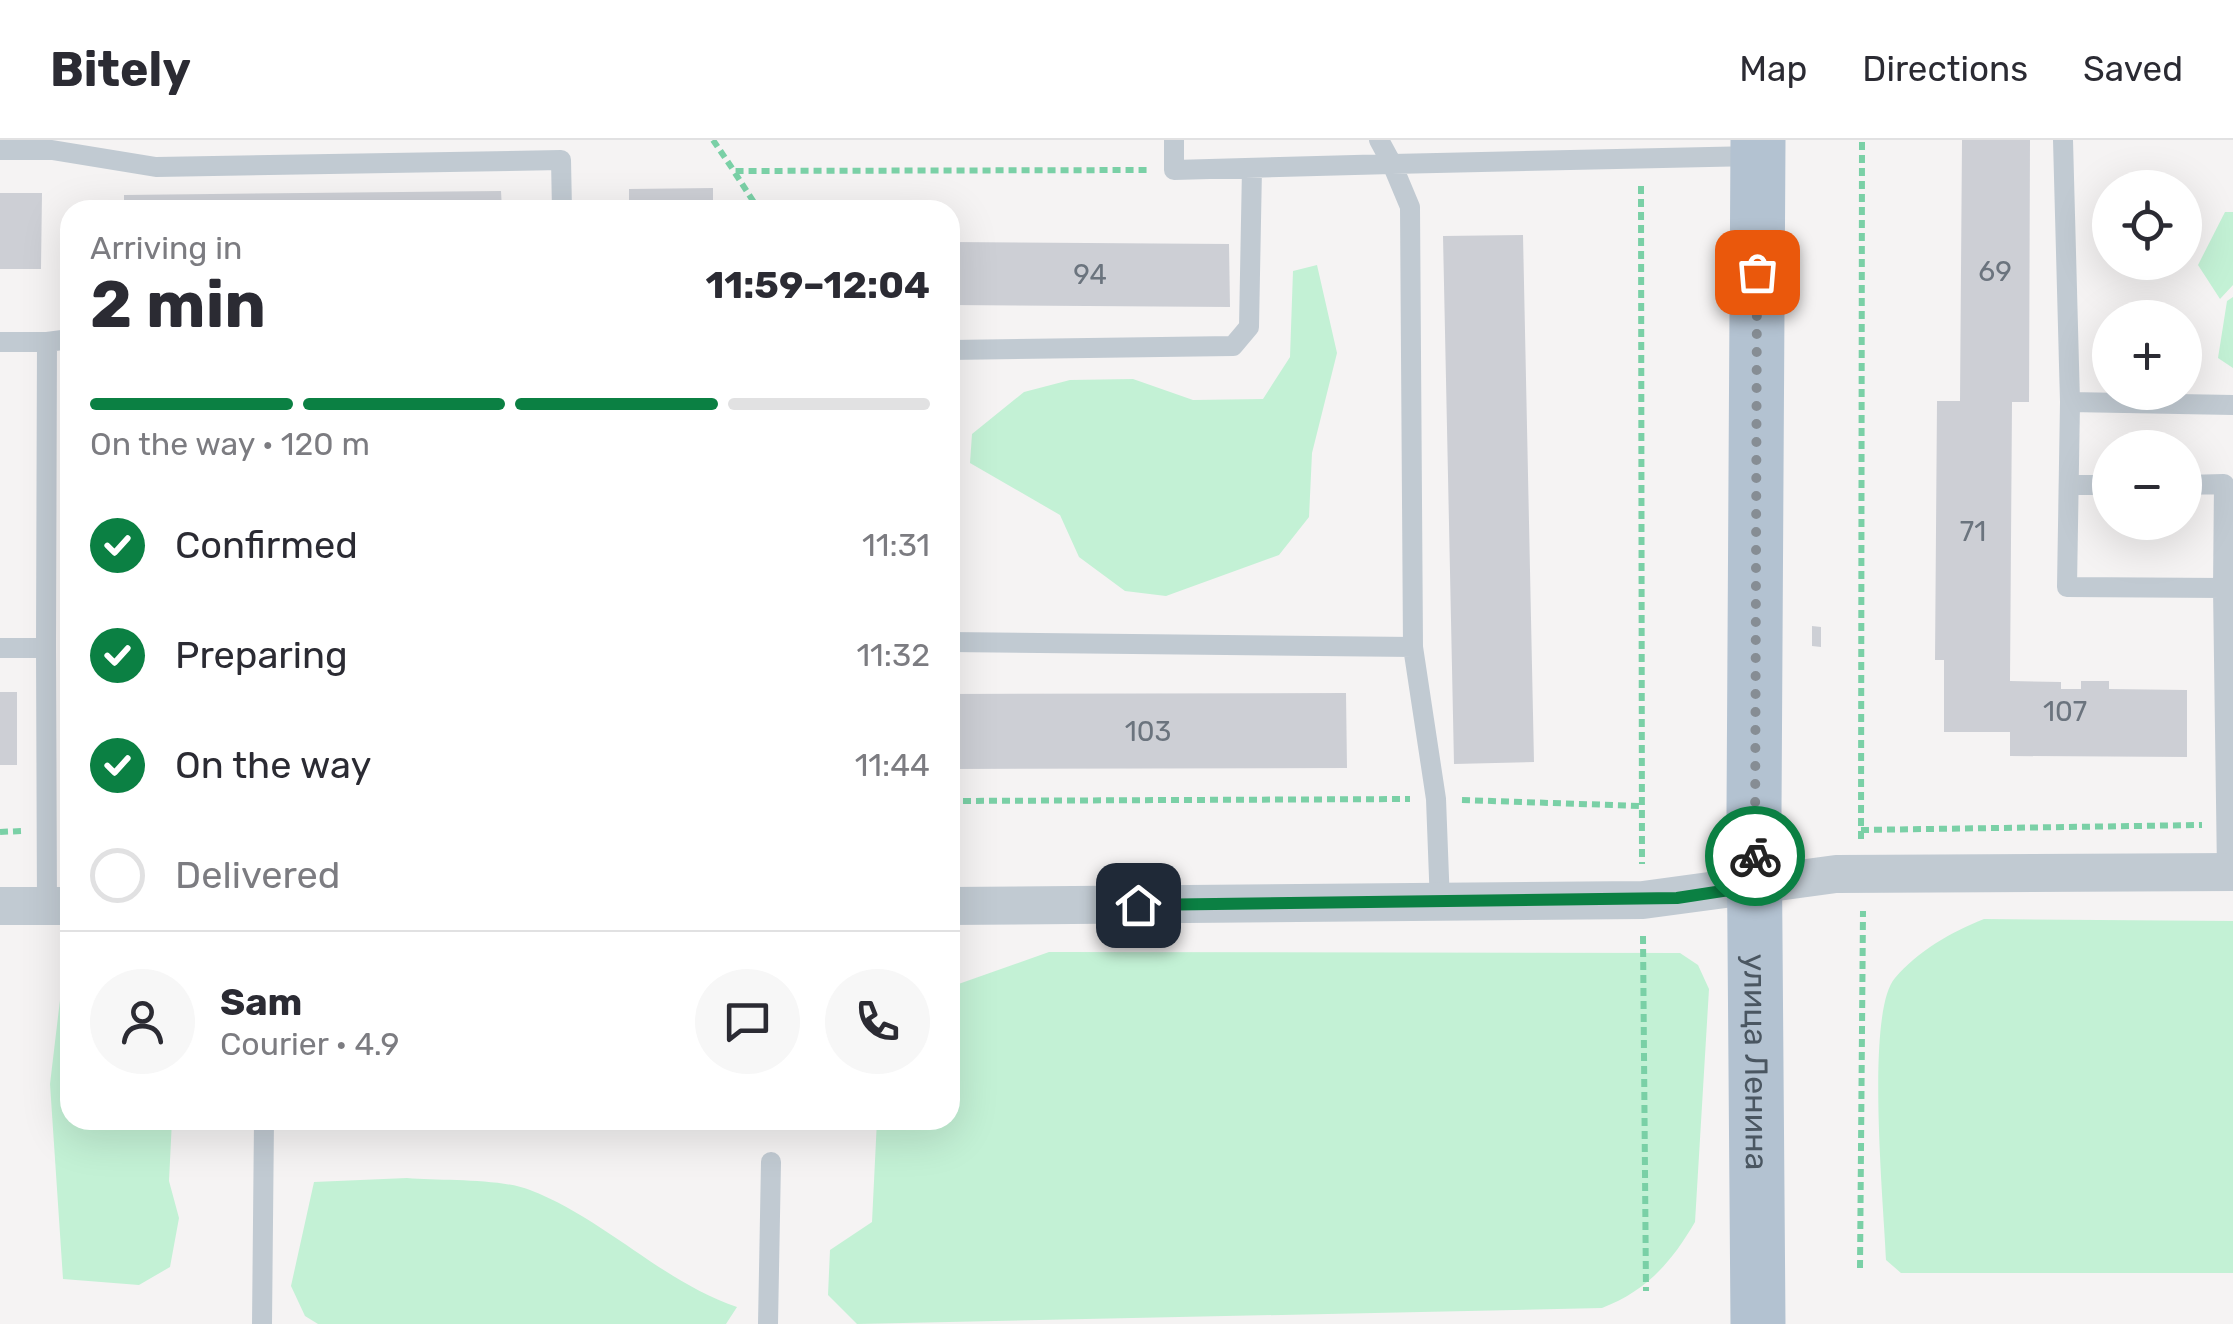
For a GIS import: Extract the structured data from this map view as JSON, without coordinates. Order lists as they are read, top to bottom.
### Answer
{
  "streets": {
    "main road": ["улица Ленина"]
  },
  "house_numbers": [
    "69",
    "94",
    "71",
    "107",
    "103"
  ],
  "page": {
    "header": "Bitely",
    "nav": ["Map", "Directions", "Saved"],
    "map_buttons": ["+", "−"],
    "heading": ["2 min", "Arriving in", "11:59–12:04"],
    "panel": ["Sam", "Courier · 4.9"],
    "bar": "On the way · 120 m",
    "list": [
      ["Confirmed", "11:31"],
      ["Preparing", "11:32"],
      ["On the way", "11:44"],
      "Delivered"
    ]
  }
}
